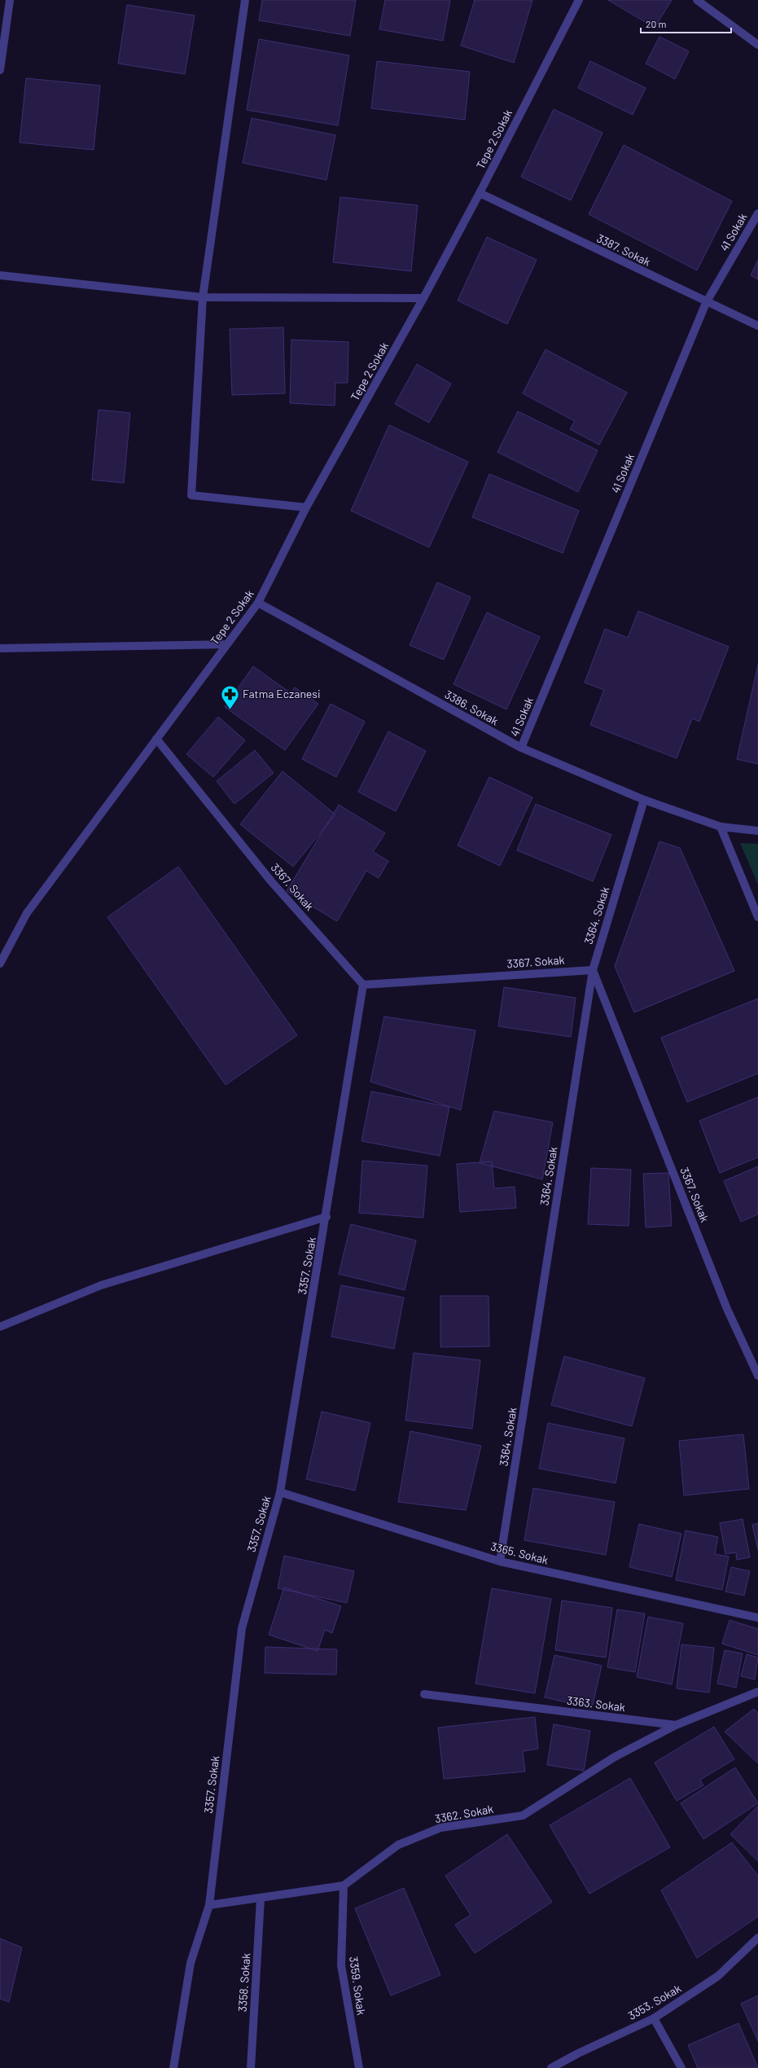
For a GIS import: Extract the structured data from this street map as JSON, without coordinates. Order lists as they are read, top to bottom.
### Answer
{
  "streets": {
    "street": [
      "Tepe 2 Sokak",
      "41 Sokak",
      "3387. Sokak",
      "3386. Sokak",
      "3367. Sokak",
      "3364. Sokak",
      "3357. Sokak",
      "3365. Sokak",
      "3363. Sokak",
      "3362. Sokak",
      "3358. Sokak",
      "3359. Sokak",
      "3353. Sokak"
    ]
  },
  "crossings": [
    ["Tepe 2 Sokak", "3387. Sokak"],
    ["Tepe 2 Sokak", "3386. Sokak"],
    ["Tepe 2 Sokak", "3367. Sokak"],
    ["41 Sokak", "3387. Sokak"],
    ["41 Sokak", "3386. Sokak"],
    ["3386. Sokak", "3364. Sokak"],
    ["3367. Sokak", "3364. Sokak"],
    ["3367. Sokak", "3357. Sokak"],
    ["3364. Sokak", "3365. Sokak"],
    ["3357. Sokak", "3365. Sokak"],
    ["3357. Sokak", "3362. Sokak"],
    ["3363. Sokak", "3362. Sokak"],
    ["3362. Sokak", "3358. Sokak"],
    ["3362. Sokak", "3359. Sokak"]
  ],
  "places": {
    "pharmacy": ["Fatma Eczanesi"]
  },
  "scale_bar": "20 m"
}
